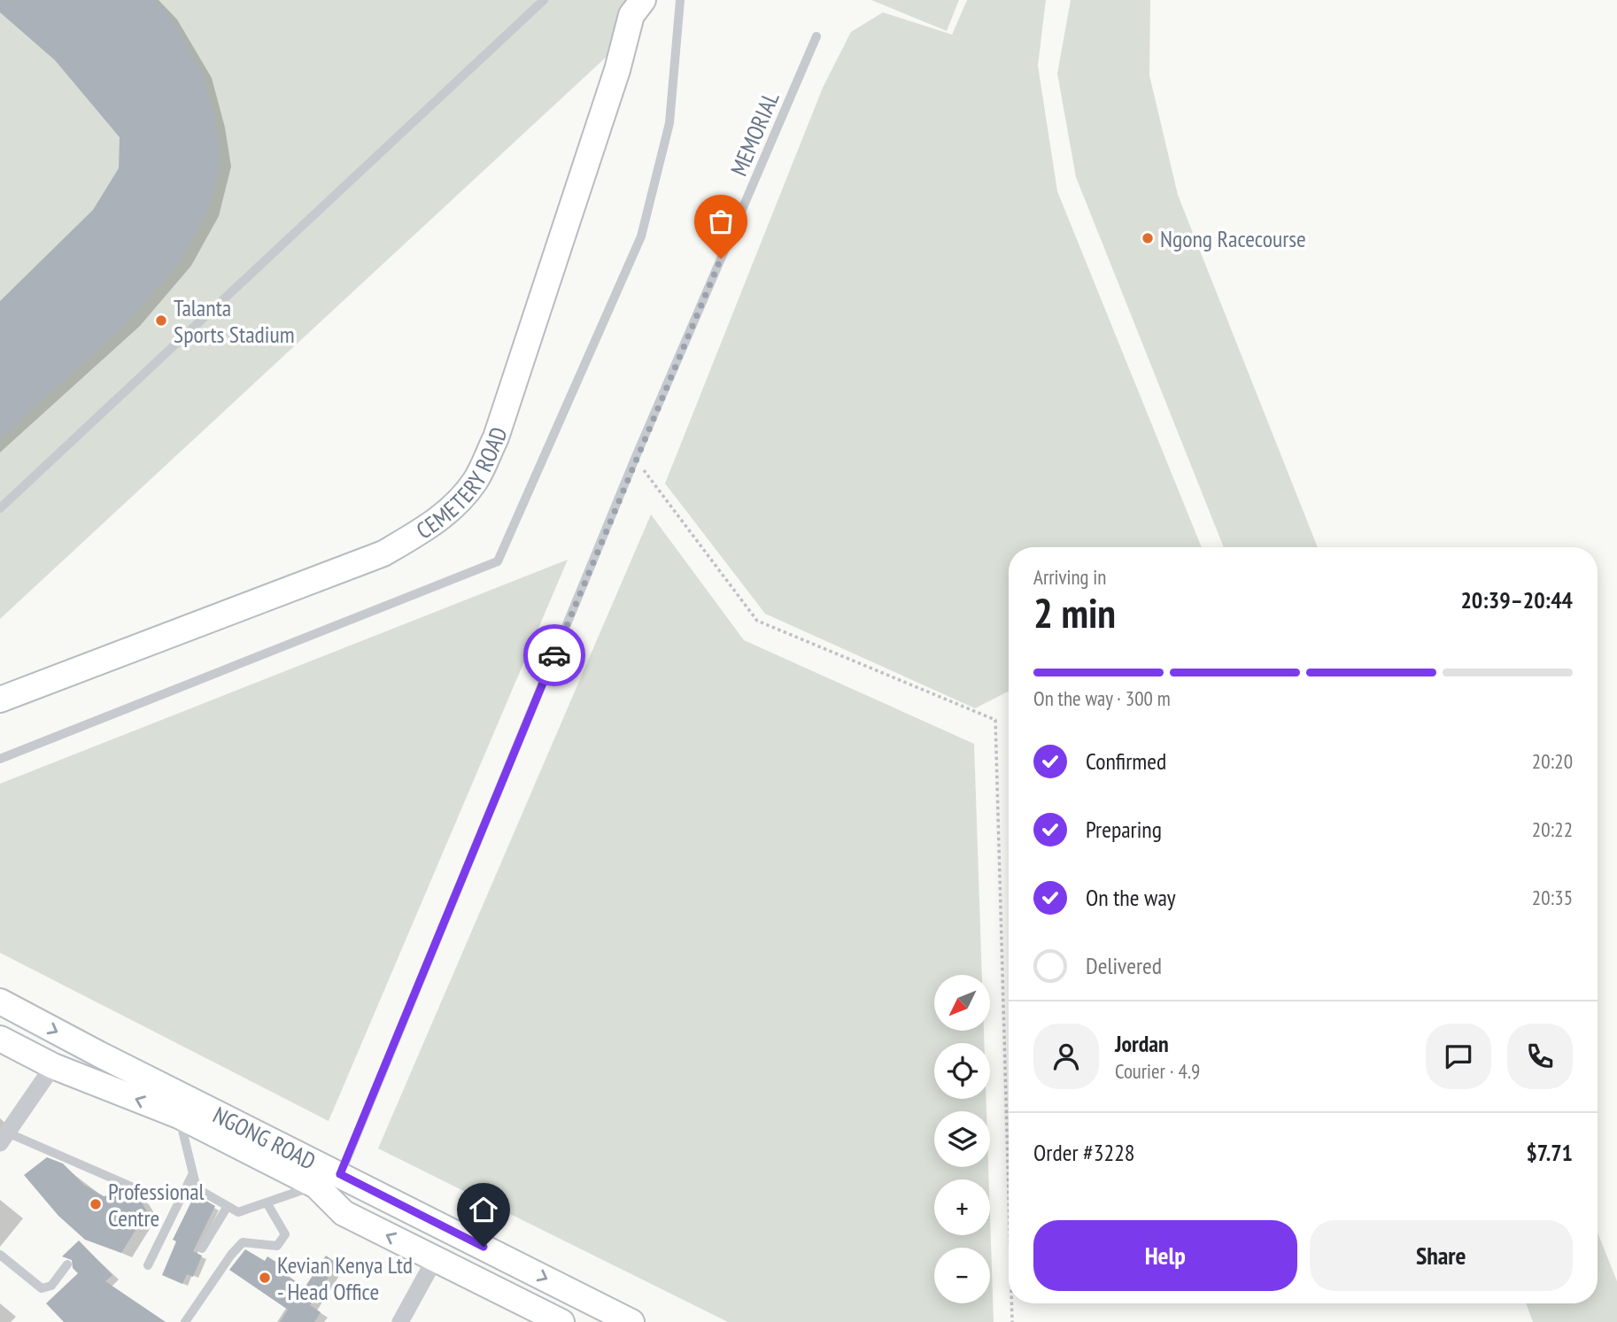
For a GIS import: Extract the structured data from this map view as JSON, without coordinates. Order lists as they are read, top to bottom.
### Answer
{
  "streets": {
    "main road": ["CEMETERY ROAD", "NGONG ROAD"],
    "lane": ["MEMORIAL"]
  },
  "crossings": [
    ["MEMORIAL", "NGONG ROAD"]
  ],
  "places": [
    "Ngong Racecourse",
    "Talanta Sports Stadium",
    "Professional Centre",
    "Kevian Kenya Ltd - Head Office"
  ],
  "north": "bottom left",
  "page": {
    "heading": ["2 min", "Arriving in", "20:39–20:44"],
    "panel": [
      "Jordan",
      "Courier · 4.9",
      "Order #3228",
      "$7.71"
    ],
    "bar": "On the way · 300 m",
    "list": [
      ["Confirmed", "20:20"],
      ["Preparing", "20:22"],
      ["On the way", "20:35"],
      "Delivered"
    ],
    "map_buttons": ["+", "−"],
    "buttons": ["Help", "Share"]
  }
}
